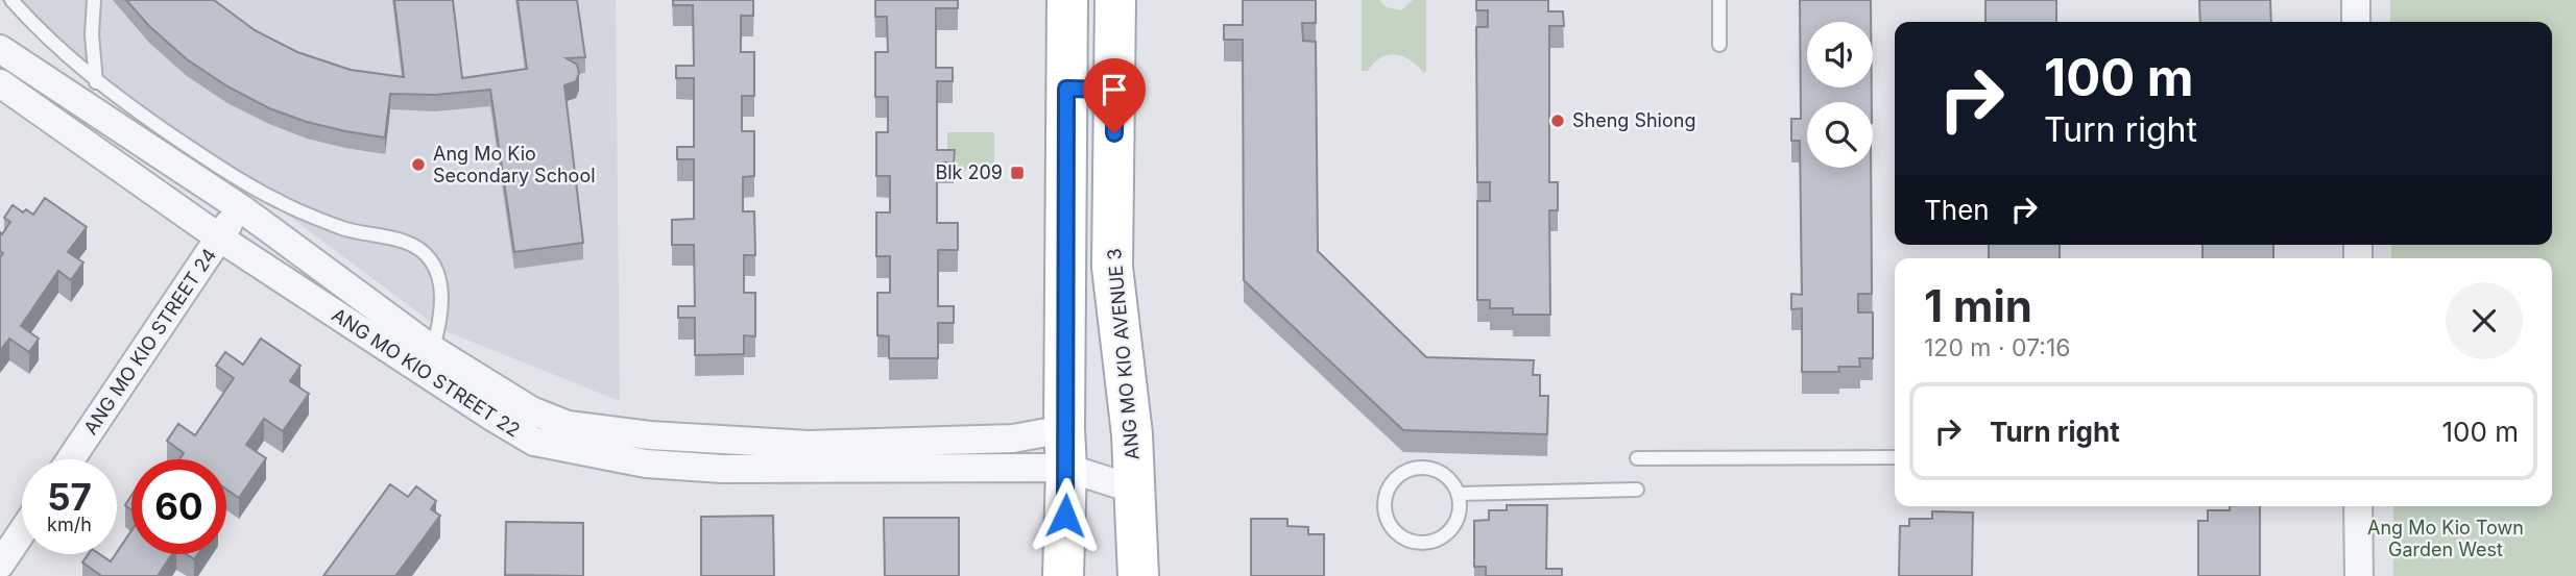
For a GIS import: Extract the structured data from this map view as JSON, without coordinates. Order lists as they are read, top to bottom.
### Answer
{
  "streets": {
    "main road": ["ANG MO KIO AVENUE 3"],
    "street": ["ANG MO KIO STREET 24", "ANG MO KIO STREET 22"]
  },
  "crossings": [
    ["ANG MO KIO STREET 24", "ANG MO KIO STREET 22"],
    ["ANG MO KIO AVENUE 3", "ANG MO KIO STREET 22"]
  ],
  "parks": ["Ang Mo Kio Town Garden West"],
  "places": {
    "other": ["Sheng Shiong", "Ang Mo Kio Secondary School"],
    "transit": ["Blk 209"]
  },
  "page": {
    "turn": ["100 m", "Turn right"],
    "then": "Then",
    "heading": ["1 min", "120 m · 07:16"],
    "list": [
      {
        "name": "Turn right",
        "value": "100 m"
      }
    ],
    "speed": "57 km/h",
    "limit": "60"
  }
}
